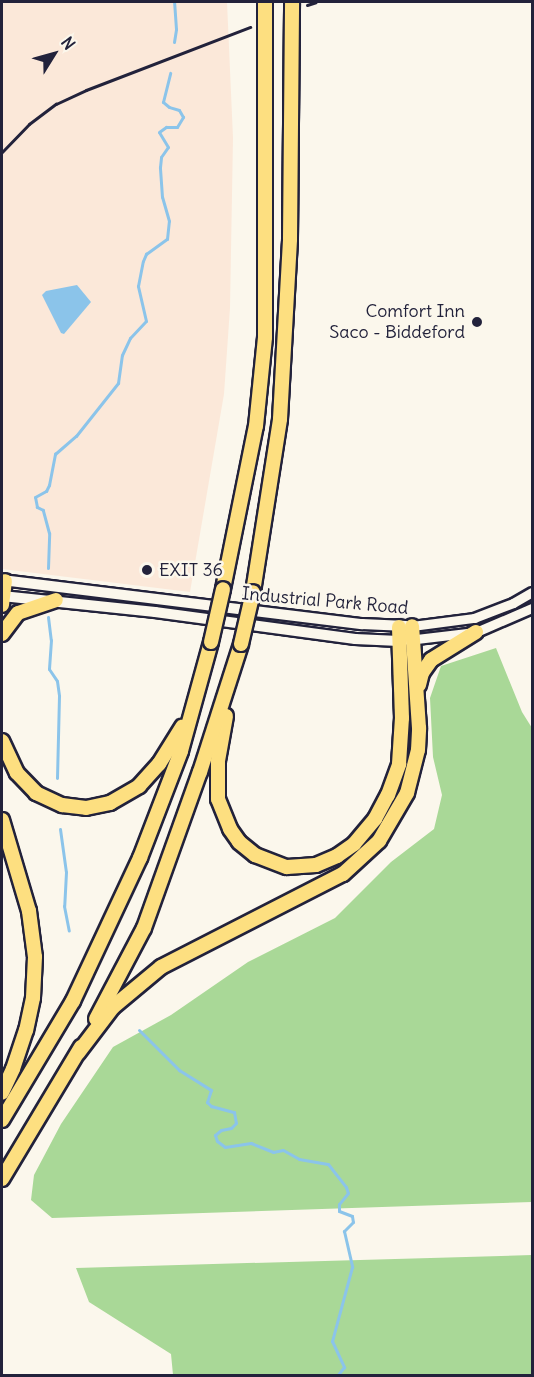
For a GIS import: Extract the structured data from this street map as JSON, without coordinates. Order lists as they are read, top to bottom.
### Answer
{
  "streets": {
    "main road": ["Industrial Park Road"]
  },
  "places": ["Comfort Inn Saco - Biddeford", "EXIT 36"],
  "north": "top right"
}
